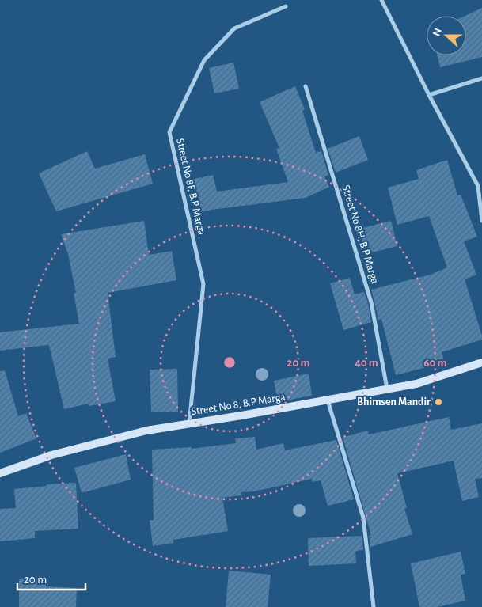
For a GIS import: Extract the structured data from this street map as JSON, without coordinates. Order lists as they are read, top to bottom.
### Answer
{
  "streets": {
    "main road": ["Street No 8, B.P Marga"],
    "street": ["Street No 8F, B.P Marga", "Street No 8H, B.P Marga"]
  },
  "crossings": [
    ["Street No 8F, B.P Marga", "Street No 8, B.P Marga"],
    ["Street No 8H, B.P Marga", "Street No 8, B.P Marga"]
  ],
  "places": ["Bhimsen Mandir"],
  "scale_bar": "20 m",
  "north": "left",
  "rings": ["20 m", "40 m", "60 m"]
}
